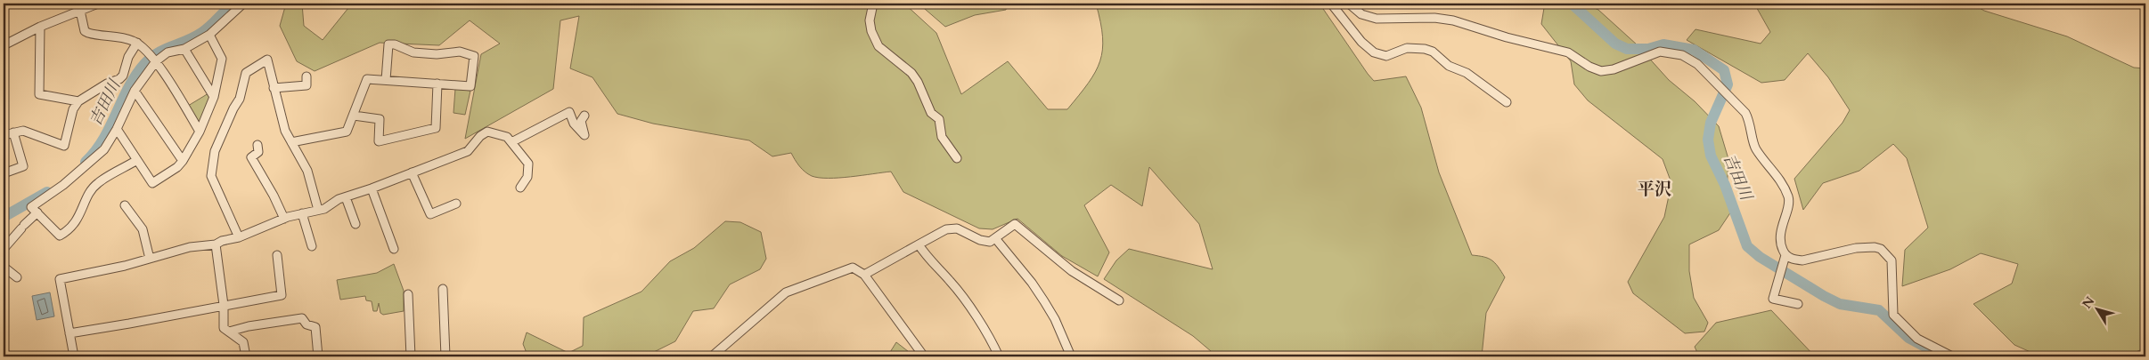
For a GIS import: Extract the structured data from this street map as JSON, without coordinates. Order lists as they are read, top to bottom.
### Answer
{
  "districts": ["平沢"],
  "water": ["吉田川"],
  "north": "top left"
}
